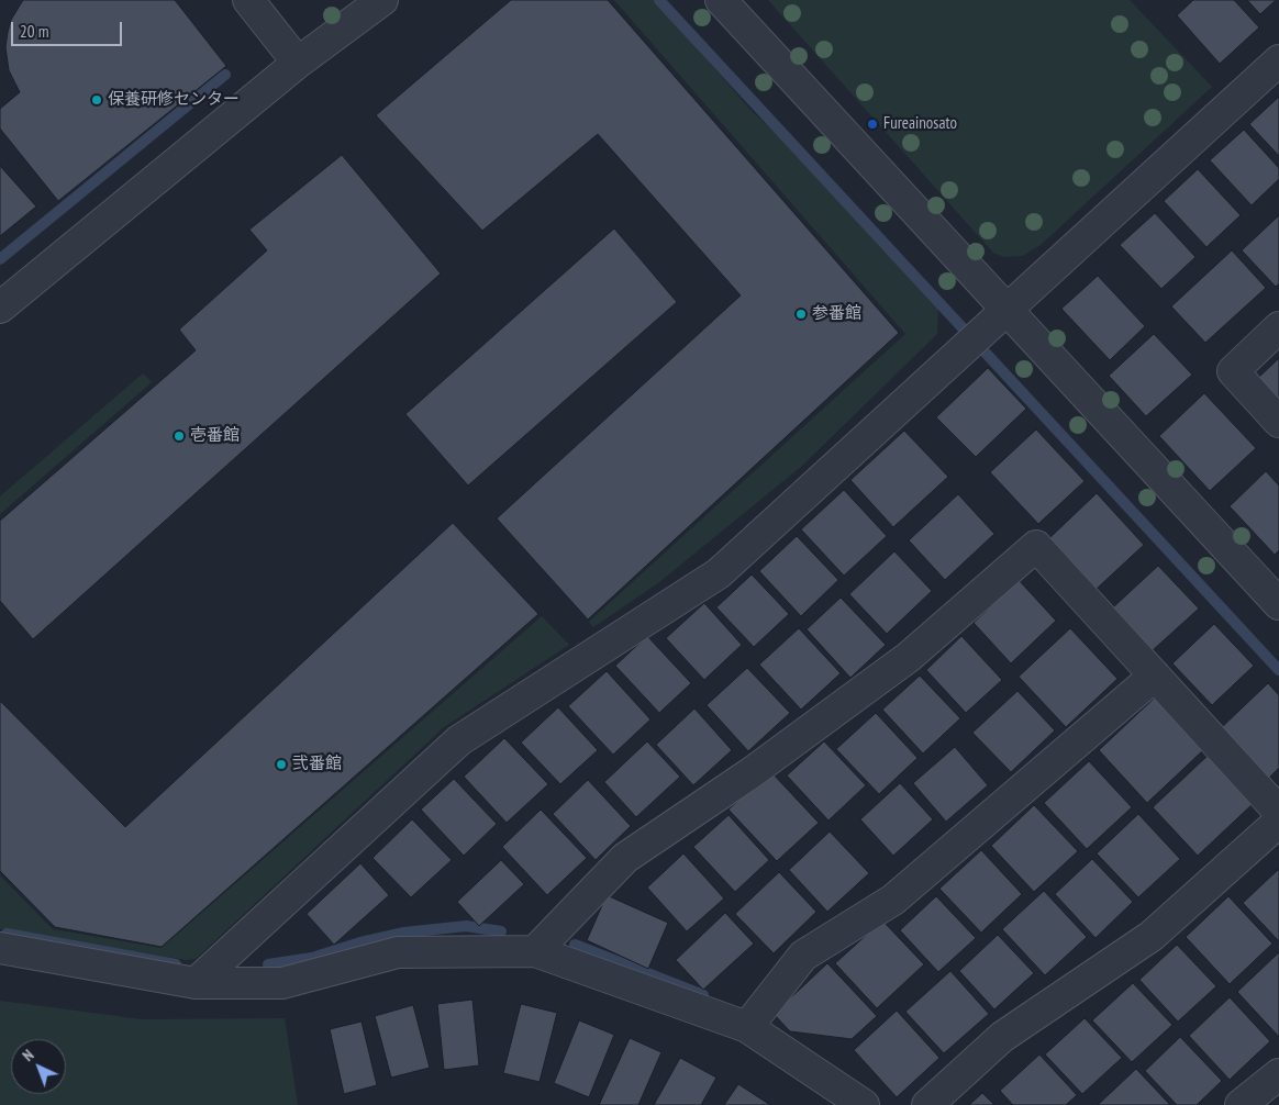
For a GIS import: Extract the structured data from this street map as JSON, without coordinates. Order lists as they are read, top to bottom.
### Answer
{
  "places": [
    "保養研修センター",
    "Fureainosato",
    "参番館",
    "壱番館",
    "弐番館"
  ],
  "scale_bar": "20 m",
  "north": "top left"
}
